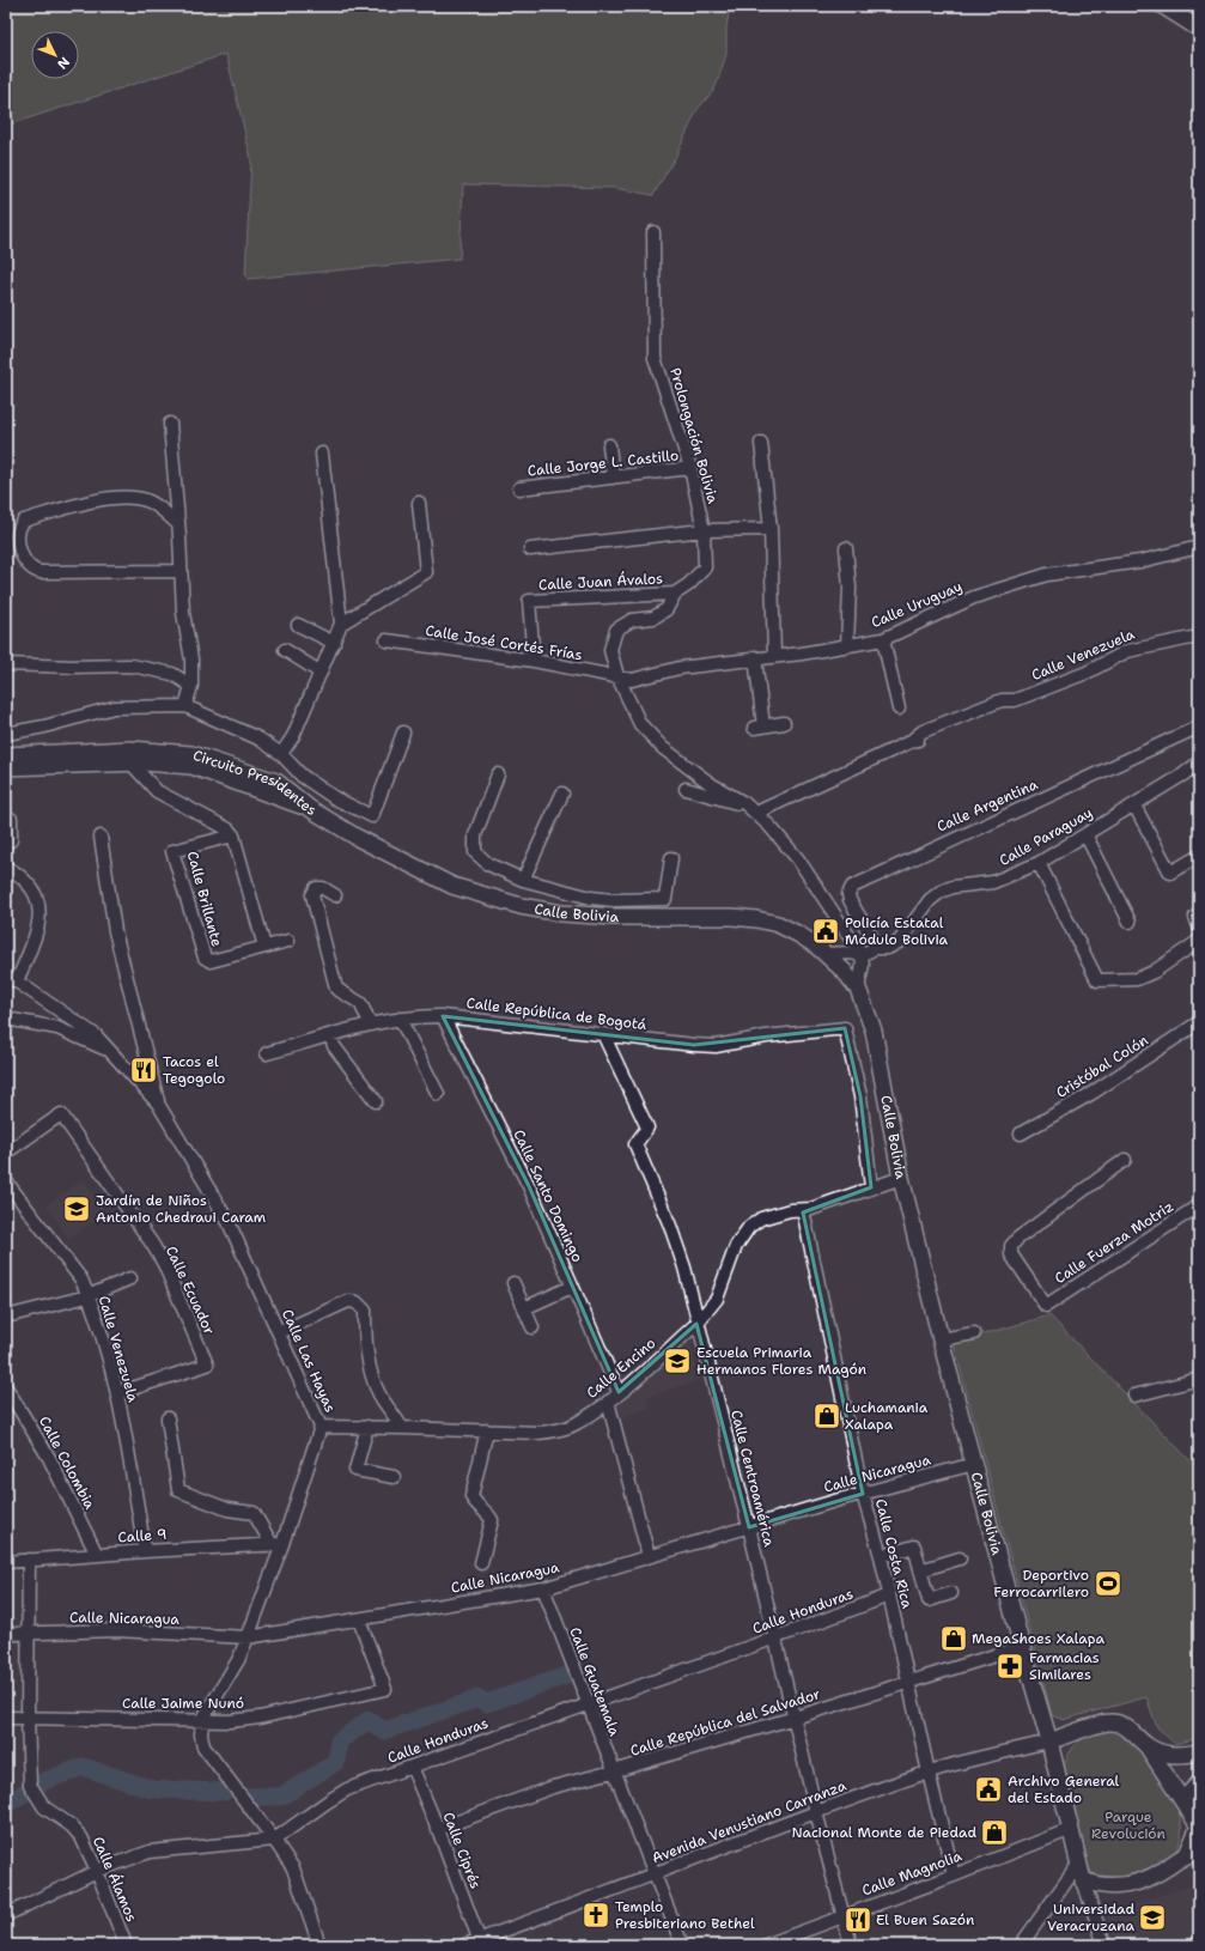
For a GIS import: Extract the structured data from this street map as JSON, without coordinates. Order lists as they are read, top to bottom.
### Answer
{
  "streets": {
    "main road": ["Circuito Presidentes", "Calle Bolivia"],
    "street": [
      "Prolongación Bolivia",
      "Calle Jorge L. Castillo",
      "Calle Juan Ávalos",
      "Calle Uruguay",
      "Calle José Cortés Frías",
      "Calle Venezuela",
      "Calle Argentina",
      "Calle Paraguay",
      "Calle Brillante",
      "Calle República de Bogotá",
      "Cristóbal Colón",
      "Calle Santo Domingo",
      "Calle Fuerza Motriz",
      "Calle Ecuador",
      "Calle Las Hayas",
      "Calle Encino",
      "Calle Colombia",
      "Calle Nicaragua",
      "Calle Centroamérica",
      "Calle 9",
      "Calle Costa Rica",
      "Calle Honduras",
      "Calle Guatemala",
      "Calle Jaime Nunó",
      "Calle República del Salvador",
      "Avenida Venustiano Carranza",
      "Calle Ciprés",
      "Calle Magnolia",
      "Calle Álamos"
    ]
  },
  "crossings": [
    ["Prolongación Bolivia", "Calle Jorge L. Castillo"],
    ["Prolongación Bolivia", "Calle Juan Ávalos"],
    ["Prolongación Bolivia", "Calle Uruguay"],
    ["Prolongación Bolivia", "Calle José Cortés Frías"],
    ["Prolongación Bolivia", "Calle Venezuela"],
    ["Prolongación Bolivia", "Calle Paraguay"],
    ["Calle Juan Ávalos", "Calle José Cortés Frías"],
    ["Calle Uruguay", "Calle José Cortés Frías"],
    ["Calle Venezuela", "Calle Ecuador"],
    ["Calle Venezuela", "Calle 9"],
    ["Circuito Presidentes", "Calle Bolivia"],
    ["Calle Argentina", "Calle Paraguay"],
    ["Calle Bolivia", "Calle Encino"],
    ["Calle Bolivia", "Calle Nicaragua"],
    ["Calle Bolivia", "Calle República del Salvador"],
    ["Calle Bolivia", "Avenida Venustiano Carranza"],
    ["Calle Bolivia", "Calle Magnolia"],
    ["Calle República de Bogotá", "Calle Santo Domingo"],
    ["Calle República de Bogotá", "Calle Encino"],
    ["Calle República de Bogotá", "Calle Centroamérica"],
    ["Calle Santo Domingo", "Calle Encino"],
    ["Calle Las Hayas", "Calle Encino"],
    ["Calle Las Hayas", "Calle Nicaragua"],
    ["Calle Las Hayas", "Calle 9"],
    ["Calle Las Hayas", "Calle Jaime Nunó"],
    ["Calle Encino", "Calle Centroamérica"],
    ["Calle Encino", "Calle Costa Rica"],
    ["Calle Colombia", "Calle 9"],
    ["Calle Nicaragua", "Calle Centroamérica"],
    ["Calle Nicaragua", "Calle Costa Rica"],
    ["Calle Nicaragua", "Calle Guatemala"],
    ["Calle Nicaragua", "Calle Jaime Nunó"],
    ["Calle Nicaragua", "Calle Álamos"],
    ["Calle Centroamérica", "Calle Honduras"],
    ["Calle Centroamérica", "Calle República del Salvador"],
    ["Calle Centroamérica", "Avenida Venustiano Carranza"],
    ["Calle Centroamérica", "Calle Magnolia"],
    ["Calle 9", "Calle Álamos"],
    ["Calle Costa Rica", "Calle Honduras"],
    ["Calle Costa Rica", "Calle República del Salvador"],
    ["Calle Costa Rica", "Avenida Venustiano Carranza"],
    ["Calle Costa Rica", "Calle Magnolia"],
    ["Calle Honduras", "Calle Guatemala"],
    ["Calle Honduras", "Calle Ciprés"],
    ["Calle Guatemala", "Calle República del Salvador"],
    ["Calle Guatemala", "Avenida Venustiano Carranza"],
    ["Calle Jaime Nunó", "Calle Álamos"],
    ["Calle República del Salvador", "Calle Ciprés"],
    ["Avenida Venustiano Carranza", "Calle Ciprés"]
  ],
  "parks": ["Parque Revolución"],
  "places": {
    "public building": ["Policía Estatal Módulo Bolivia", "Archivo General del Estado"],
    "restaurant": ["Tacos el Tegogolo", "El Buen Sazón"],
    "school or university": ["Jardín de Niños Antonio Chedraui Caram", "Escuela Primaria Hermanos Flores Magón", "Universidad Veracruzana"],
    "shop": ["Luchamania Xalapa", "MegaShoes Xalapa", "Nacional Monte de Piedad"],
    "sports": ["Deportivo Ferrocarrilero"],
    "pharmacy": ["Farmacias Similares"],
    "church": ["Templo Presbiteriano Bethel"]
  },
  "north": "bottom right"
}
